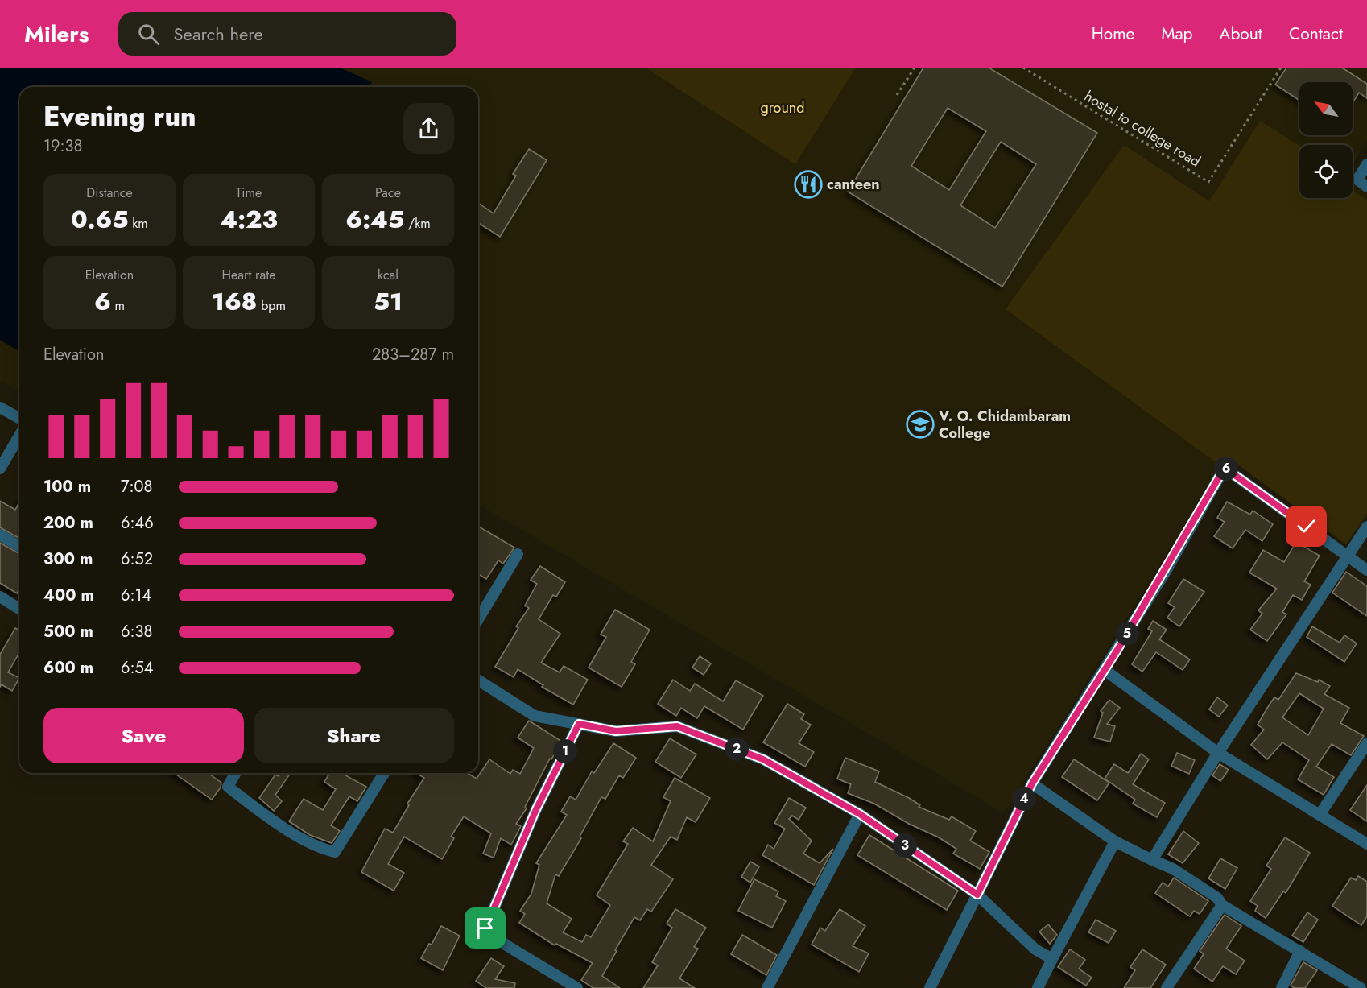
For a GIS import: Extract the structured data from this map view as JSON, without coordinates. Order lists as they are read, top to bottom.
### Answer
{
  "streets": {
    "path": ["hostal to college road"]
  },
  "parks": ["ground"],
  "places": {
    "restaurant": ["canteen"],
    "school or university": ["V. O. Chidambaram College"]
  },
  "north": "top left",
  "page": {
    "header": "Milers",
    "search": "Search here",
    "nav": [
      "Home",
      "Map",
      "About",
      "Contact"
    ],
    "heading": ["Evening run", "19:38"],
    "stats": [
      ["Distance", "0.65 km"],
      ["Time", "4:23"],
      ["Pace", "6:45 /km"],
      ["Elevation", "6 m"],
      ["Heart rate", "168 bpm"],
      ["kcal", "51"]
    ],
    "chart": ["Elevation", "283–287 m"],
    "pins": [
      "6",
      "5",
      "2",
      "1",
      "4",
      "3"
    ],
    "list": [
      {
        "name": "100 m",
        "note": "7:08"
      },
      {
        "name": "200 m",
        "note": "6:46"
      },
      {
        "name": "300 m",
        "note": "6:52"
      },
      {
        "name": "400 m",
        "note": "6:14"
      },
      {
        "name": "500 m",
        "note": "6:38"
      },
      {
        "name": "600 m",
        "note": "6:54"
      }
    ],
    "buttons": ["Save", "Share"]
  }
}
